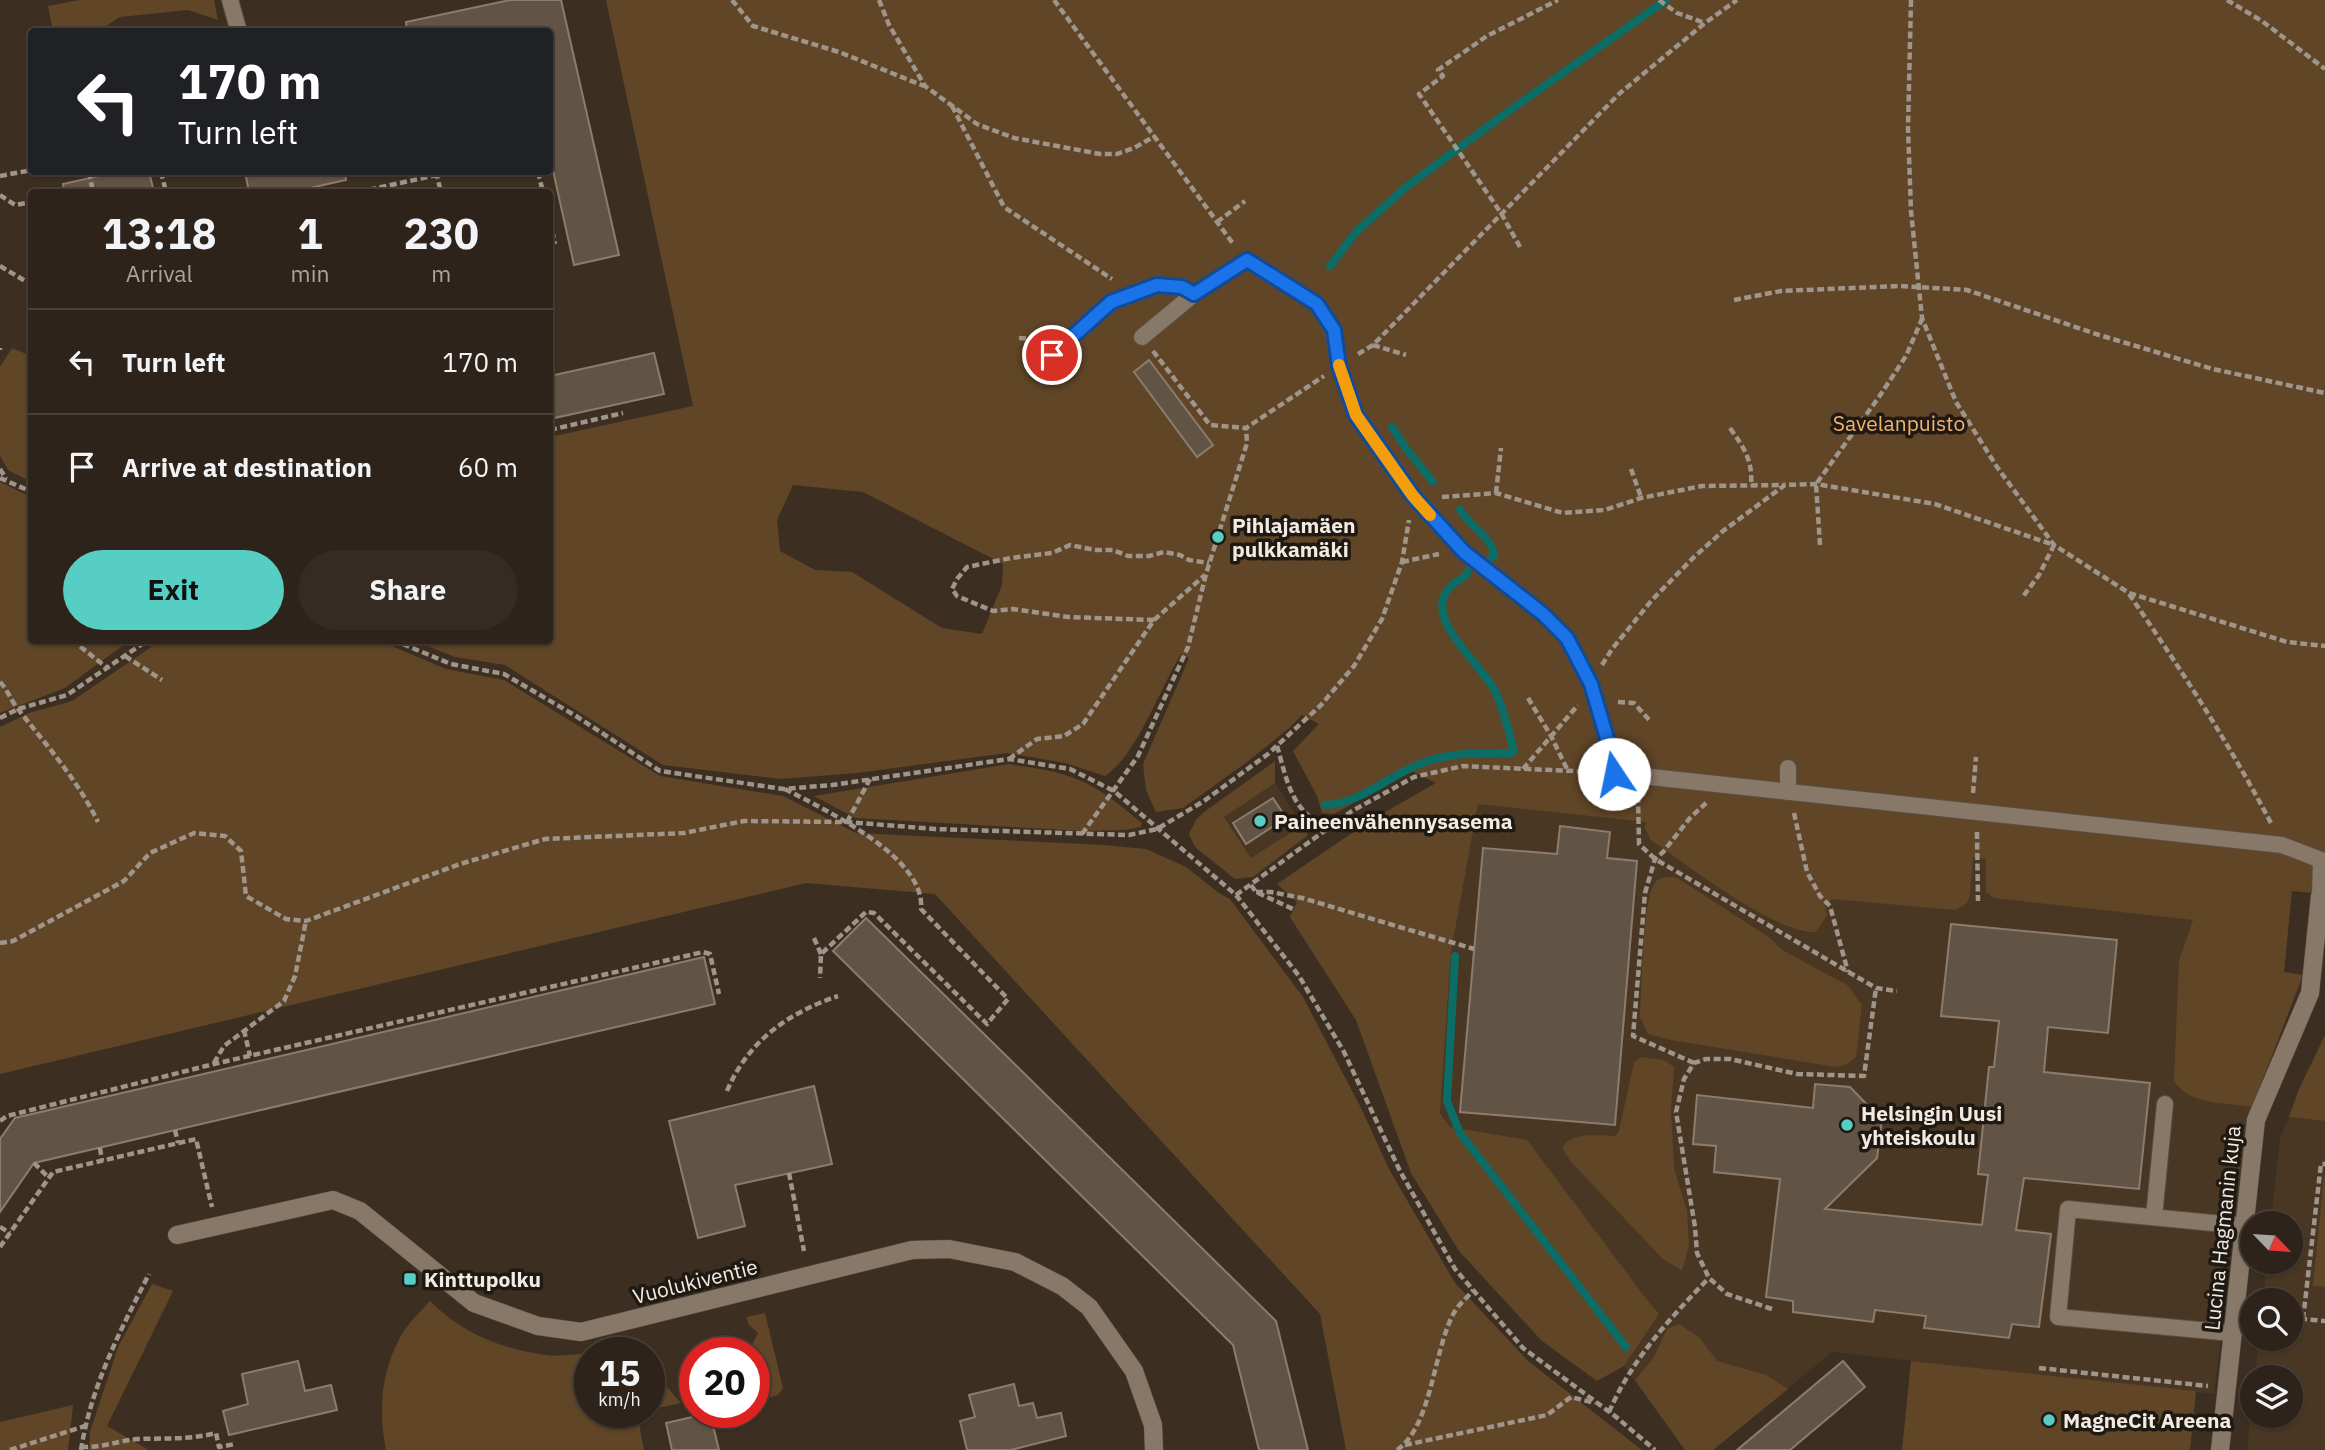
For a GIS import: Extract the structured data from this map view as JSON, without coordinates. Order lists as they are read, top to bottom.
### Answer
{
  "streets": {
    "street": ["Lucina Hagmanin kuja", "Vuolukiventie"]
  },
  "parks": ["Savelanpuisto"],
  "places": {
    "other": [
      "Pihlajamäen pulkkamäki",
      "Paineenvähennysasema",
      "Helsingin Uusi yhteiskoulu",
      "MagneCit Areena"
    ],
    "transit": ["Kinttupolku"]
  },
  "north": "bottom right",
  "page": {
    "turn": ["170 m", "Turn left"],
    "eta": [
      "13:18",
      "Arrival",
      "1",
      "min",
      "230",
      "m"
    ],
    "list": [
      {
        "name": "Turn left",
        "value": "170 m"
      },
      {
        "name": "Arrive at destination",
        "value": "60 m"
      }
    ],
    "buttons": ["Exit", "Share"],
    "speed": "15 km/h",
    "limit": "20"
  }
}
